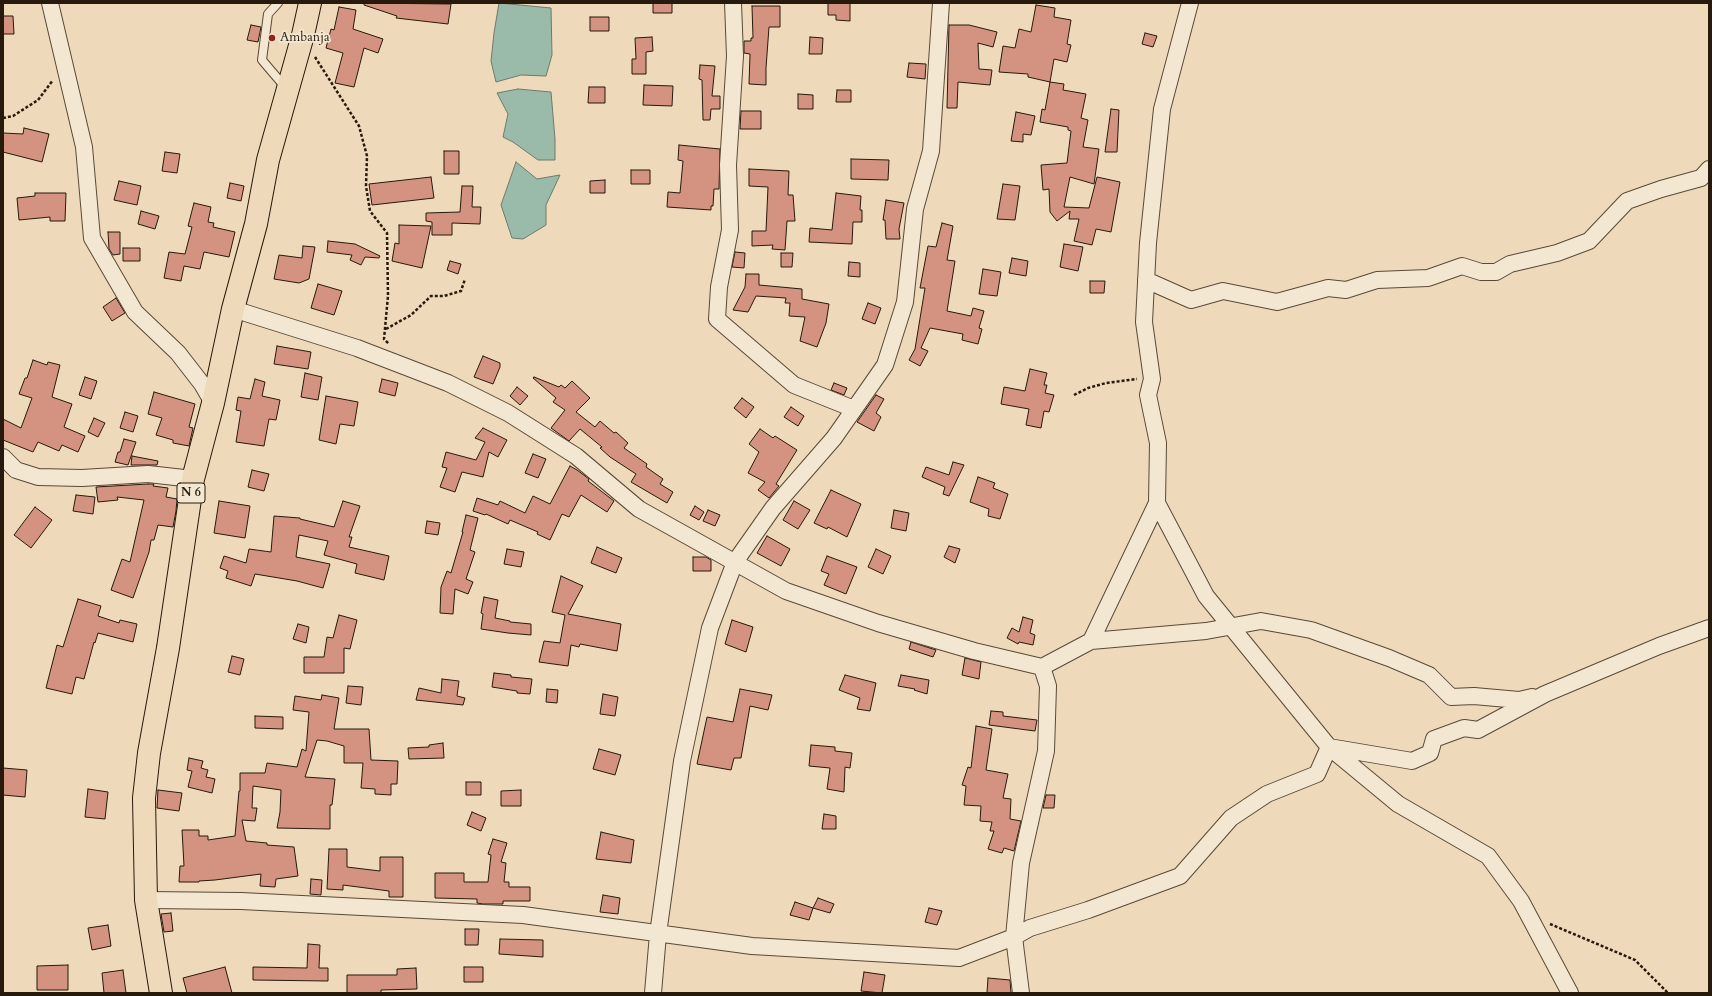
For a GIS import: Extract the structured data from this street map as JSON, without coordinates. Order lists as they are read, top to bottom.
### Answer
{
  "streets": {
    "main road": ["N 6"]
  },
  "places": ["Ambanja"]
}
